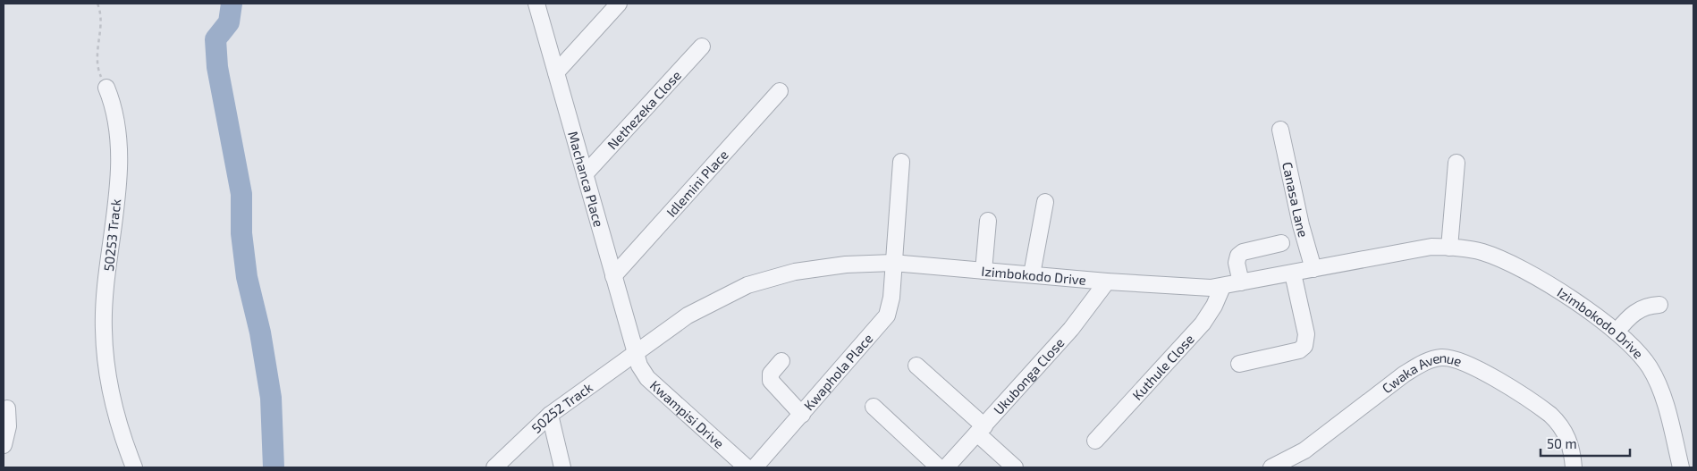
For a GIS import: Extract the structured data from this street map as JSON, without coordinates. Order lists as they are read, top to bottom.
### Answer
{
  "streets": {
    "street": [
      "Nethezeka Close",
      "Machanca Place",
      "Idlemini Place",
      "Canasa Lane",
      "50253 Track",
      "Izimbokodo Drive",
      "Kuthule Close",
      "Kwaphola Place",
      "Ukubonga Close",
      "Cwaka Avenue",
      "50252 Track",
      "Kwampisi Drive"
    ]
  },
  "crossings": [
    ["Nethezeka Close", "Machanca Place"],
    ["Machanca Place", "Idlemini Place"],
    ["Machanca Place", "Izimbokodo Drive"],
    ["Machanca Place", "50252 Track"],
    ["Machanca Place", "Kwampisi Drive"],
    ["Canasa Lane", "Izimbokodo Drive"],
    ["Izimbokodo Drive", "Kuthule Close"],
    ["Izimbokodo Drive", "Kwaphola Place"],
    ["Izimbokodo Drive", "Ukubonga Close"],
    ["Izimbokodo Drive", "50252 Track"],
    ["Izimbokodo Drive", "Kwampisi Drive"],
    ["50252 Track", "Kwampisi Drive"]
  ],
  "scale_bar": "50 m"
}
